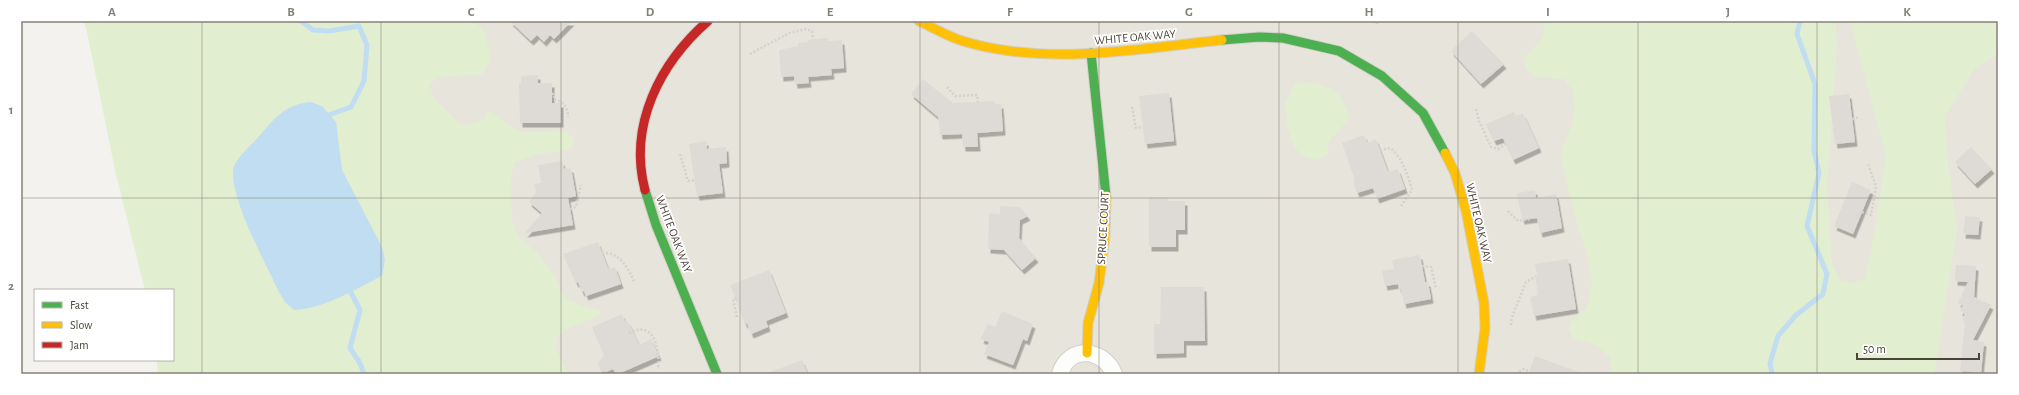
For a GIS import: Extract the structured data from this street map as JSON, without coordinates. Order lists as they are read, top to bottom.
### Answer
{
  "streets": {
    "street": ["WHITE OAK WAY", "SPRUCE COURT"]
  },
  "crossings": [
    ["WHITE OAK WAY", "SPRUCE COURT"]
  ],
  "legend": ["Fast", "Slow", "Jam"],
  "scale_bar": "50 m",
  "grid": {
    "columns": [
      "A",
      "B",
      "C",
      "D",
      "E",
      "F",
      "G",
      "H",
      "I",
      "J",
      "K"
    ],
    "rows": ["1", "2"]
  }
}
